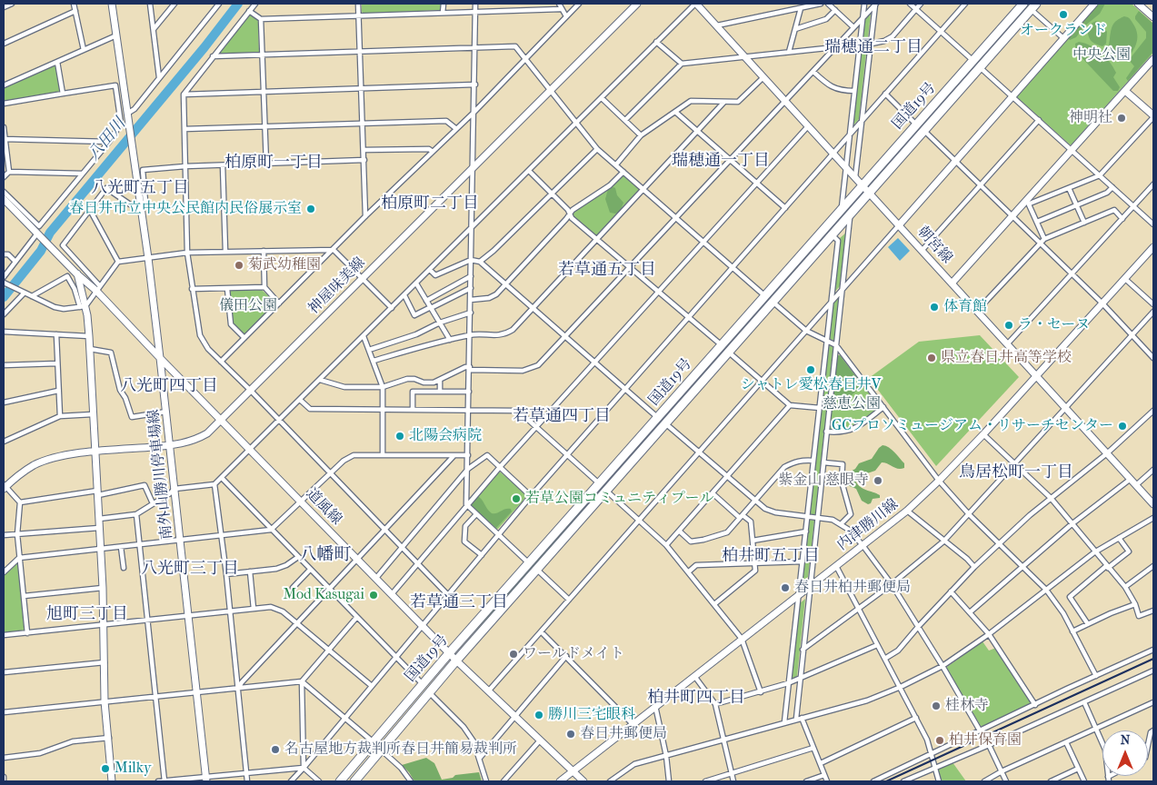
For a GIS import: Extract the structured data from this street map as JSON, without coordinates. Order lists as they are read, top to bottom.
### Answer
{
  "streets": {
    "highway": ["国道19号"],
    "street": [
      "朝宮線",
      "神屋味美線",
      "南外山勝川停車場線",
      "道風線",
      "内津勝川線"
    ]
  },
  "crossings": [
    ["国道19号", "朝宮線"],
    ["国道19号", "道風線"],
    ["朝宮線", "内津勝川線"],
    ["神屋味美線", "南外山勝川停車場線"],
    ["神屋味美線", "道風線"],
    ["南外山勝川停車場線", "道風線"],
    ["道風線", "内津勝川線"]
  ],
  "districts": [
    "瑞穂通二丁目",
    "瑞穂通一丁目",
    "柏原町一丁目",
    "八光町五丁目",
    "柏原町二丁目",
    "若草通五丁目",
    "八光町四丁目",
    "若草通四丁目",
    "鳥居松町一丁目",
    "八幡町",
    "柏井町五丁目",
    "八光町三丁目",
    "若草通三丁目",
    "旭町三丁目",
    "柏井町四丁目"
  ],
  "water": ["八田川"],
  "parks": ["中央公園", "儀田公園", "慈恵公園"],
  "places": [
    "オークランド",
    "神明社",
    "春日井市立中央公民館内民俗展示室",
    "菊武幼稚園",
    "体育館",
    "ラ・セーヌ",
    "県立春日井高等学校",
    "シャトレ愛松春日井V",
    "GCプロソミュージアム・リサーチセンター",
    "北陽会病院",
    "紫金山 慈眼寺",
    "若草公園コミュニティプール",
    "春日井柏井郵便局",
    "Mod Kasugai",
    "ワールドメイト",
    "桂林寺",
    "勝川三宅眼科",
    "春日井郵便局",
    "柏井保育園",
    "名古屋地方裁判所春日井簡易裁判所",
    "Milky"
  ],
  "north": "top"
}
